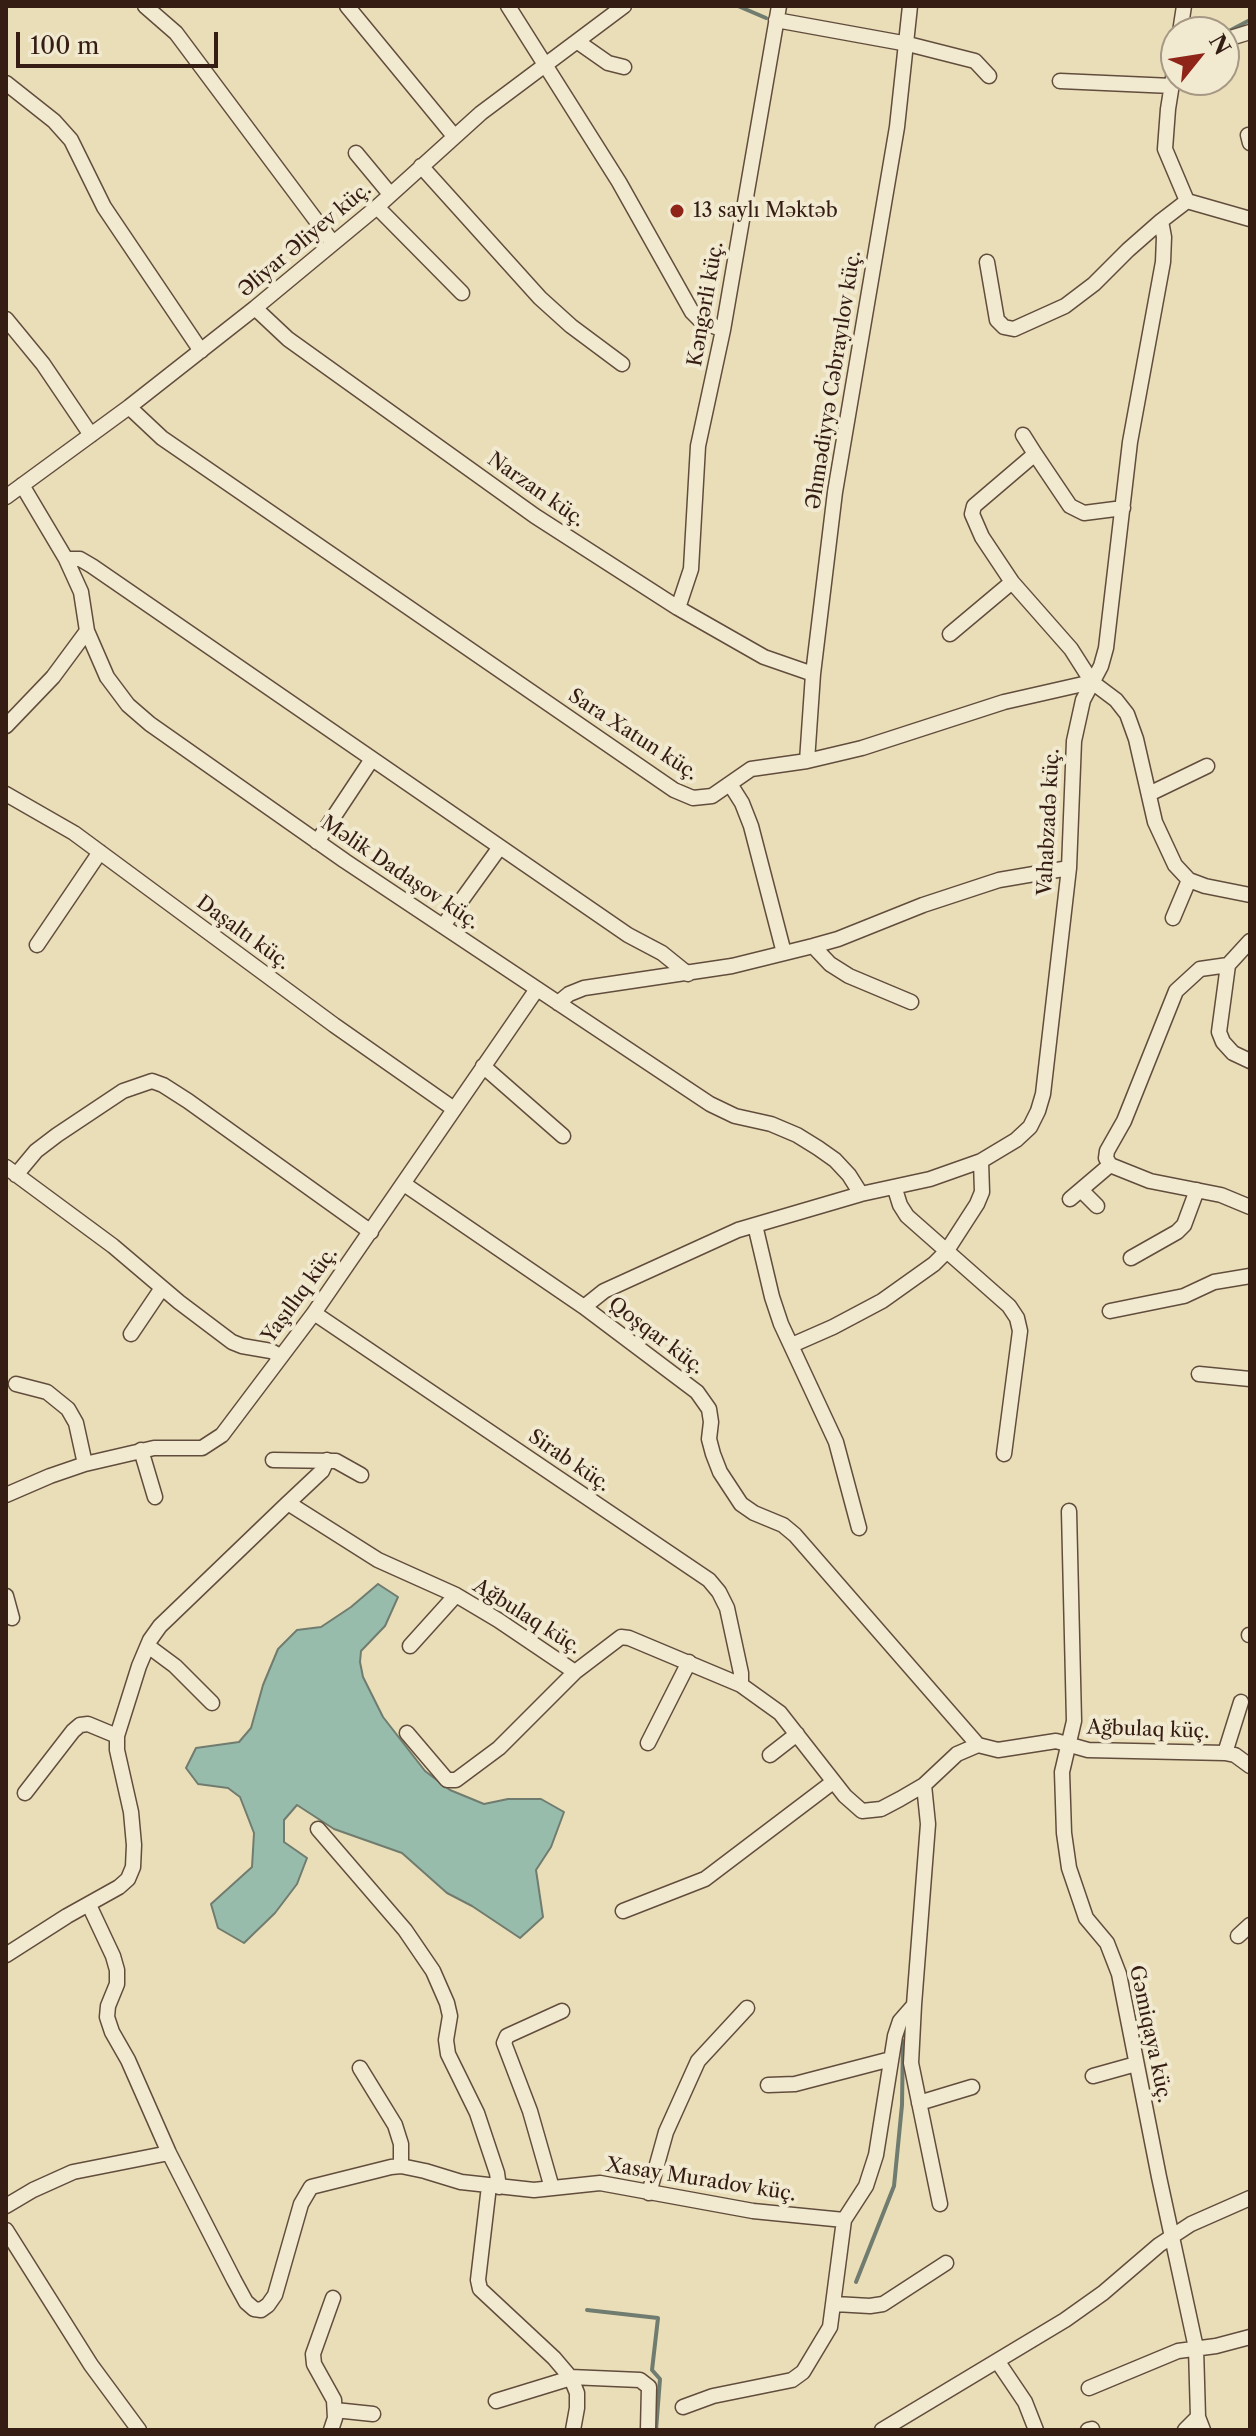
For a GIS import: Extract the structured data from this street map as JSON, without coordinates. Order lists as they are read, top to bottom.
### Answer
{
  "streets": {
    "street": [
      "Əliyar Əliyev küç.",
      "Kəngərli küç.",
      "Əhmədiyyə Cəbrayılov küç.",
      "Narzan küç.",
      "Sara Xatun küç.",
      "Vahabzadə küç.",
      "Məlik Dadaşov küç.",
      "Daşaltı küç.",
      "Yaşıllıq küç.",
      "Qoşqar küç.",
      "Sirab küç.",
      "Ağbulaq küç.",
      "Gəmiqaya küç.",
      "Xasay Muradov küç."
    ]
  },
  "crossings": [
    ["Əliyar Əliyev küç.", "Narzan küç."],
    ["Əliyar Əliyev küç.", "Sara Xatun küç."],
    ["Əliyar Əliyev küç.", "Məlik Dadaşov küç."],
    ["Kəngərli küç.", "Narzan küç."],
    ["Əhmədiyyə Cəbrayılov küç.", "Narzan küç."],
    ["Əhmədiyyə Cəbrayılov küç.", "Sara Xatun küç."],
    ["Sara Xatun küç.", "Vahabzadə küç."],
    ["Vahabzadə küç.", "Məlik Dadaşov küç."],
    ["Vahabzadə küç.", "Qoşqar küç."],
    ["Məlik Dadaşov küç.", "Yaşıllıq küç."],
    ["Daşaltı küç.", "Yaşıllıq küç."],
    ["Yaşıllıq küç.", "Qoşqar küç."],
    ["Yaşıllıq küç.", "Sirab küç."],
    ["Qoşqar küç.", "Ağbulaq küç."],
    ["Sirab küç.", "Ağbulaq küç."],
    ["Ağbulaq küç.", "Gəmiqaya küç."]
  ],
  "places": ["13 saylı Məktəb"],
  "scale_bar": "100 m",
  "north": "top right"
}
